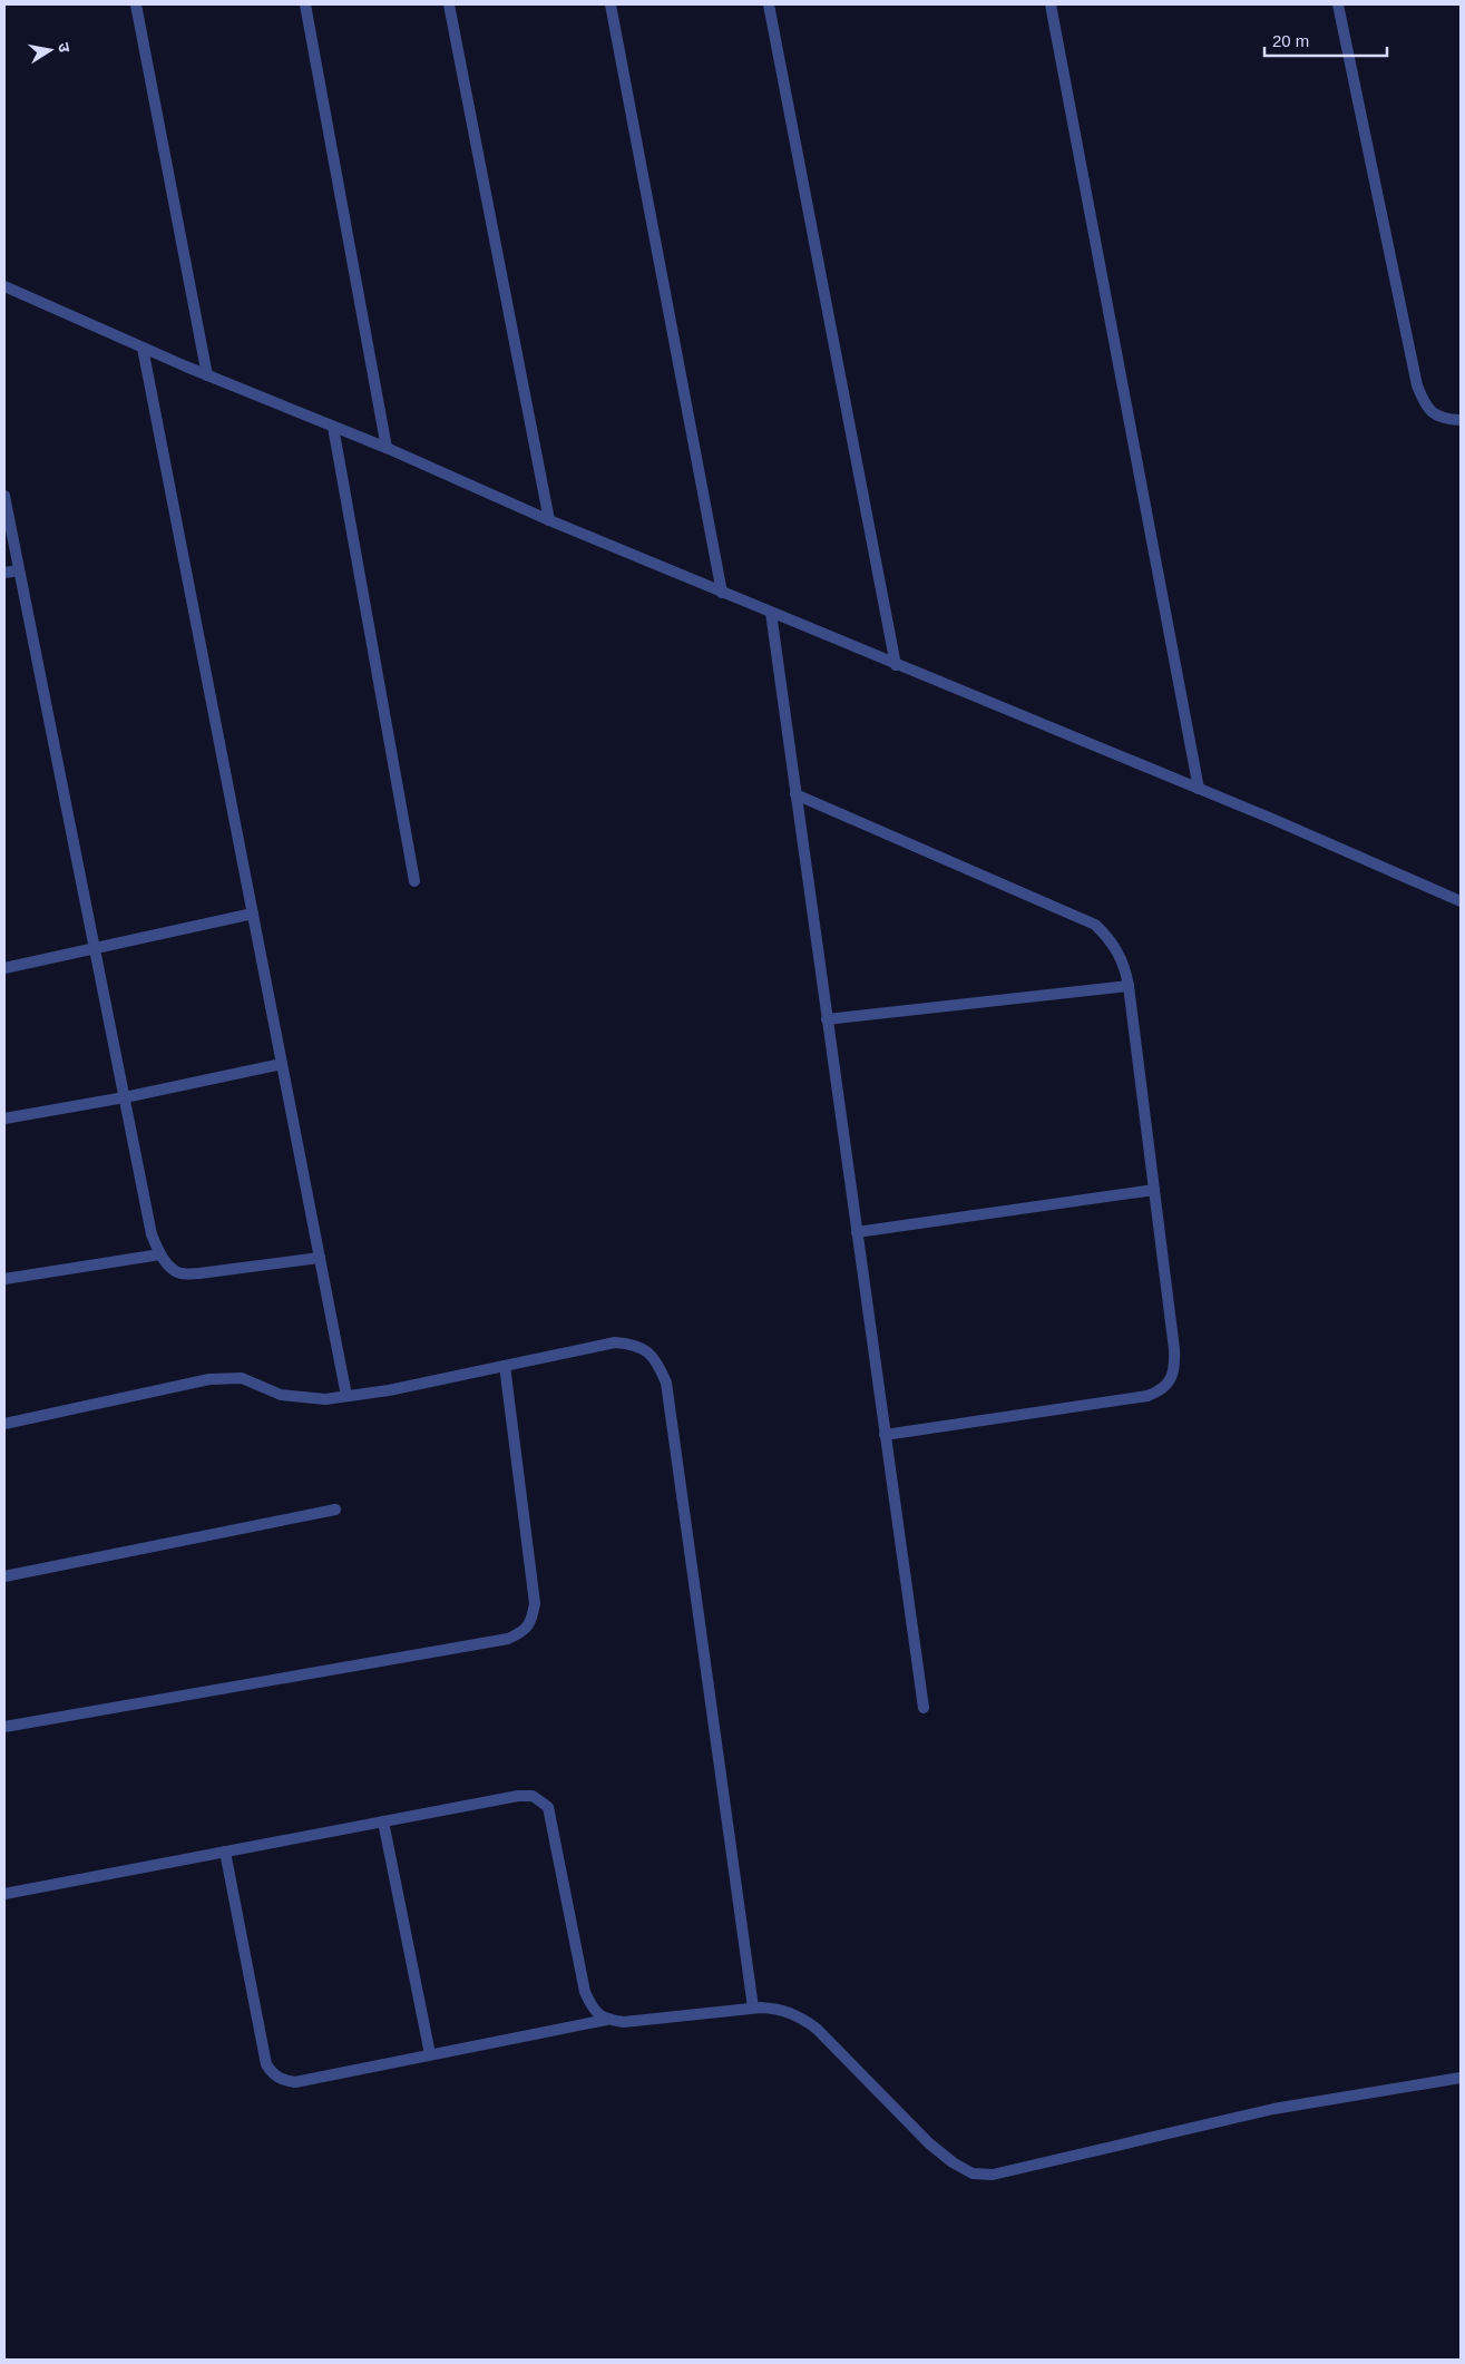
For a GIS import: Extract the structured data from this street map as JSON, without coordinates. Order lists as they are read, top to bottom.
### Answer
{
  "scale_bar": "20 m",
  "north": "right"
}
